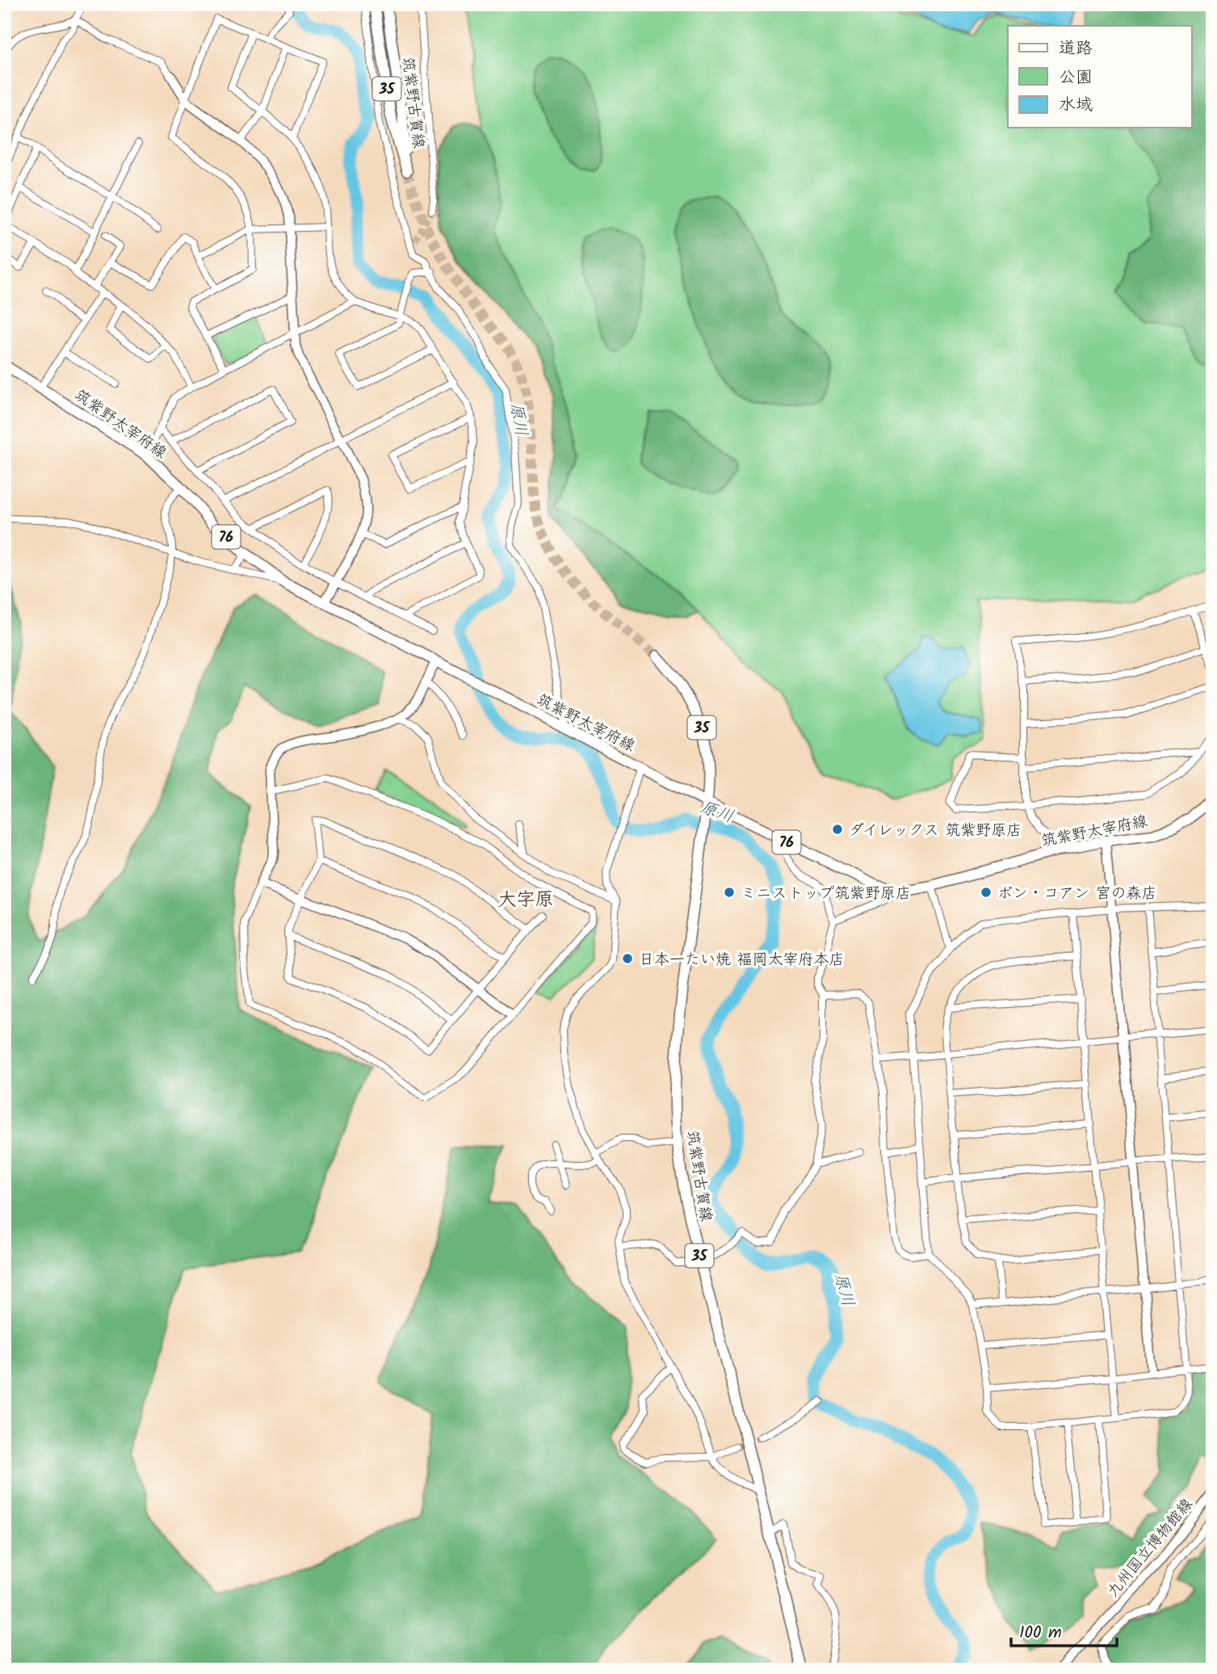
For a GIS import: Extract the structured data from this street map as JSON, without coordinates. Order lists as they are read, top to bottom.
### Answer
{
  "streets": {
    "main road": [
      "35",
      "筑紫野古賀線",
      "筑紫野太宰府線",
      "76"
    ],
    "street": ["九州国立博物館線"]
  },
  "crossings": [
    ["筑紫野古賀線", "筑紫野太宰府線"]
  ],
  "districts": ["大字原"],
  "water": ["原川"],
  "places": [
    "ダイレックス 筑紫野原店",
    "ミニストップ筑紫野原店",
    "ボン・コアン 宮の森店",
    "日本一たい焼 福岡太宰府本店"
  ],
  "legend": ["道路", "公園", "水域"],
  "scale_bar": "100 m"
}
